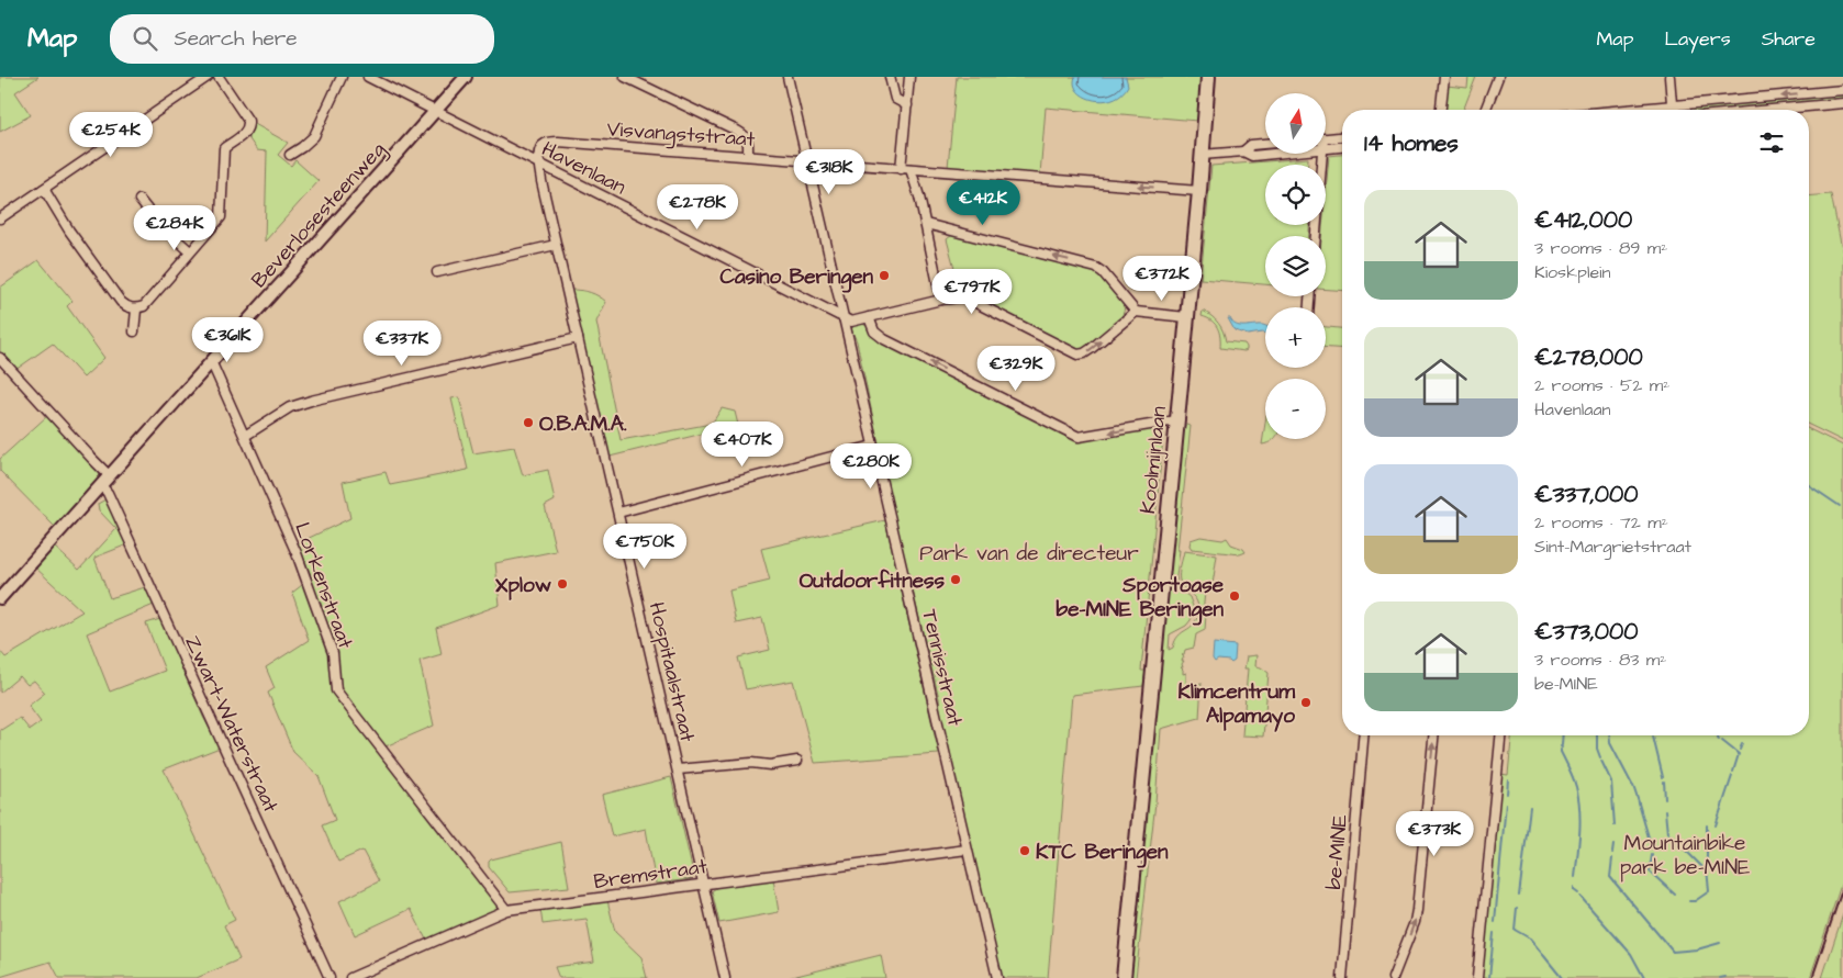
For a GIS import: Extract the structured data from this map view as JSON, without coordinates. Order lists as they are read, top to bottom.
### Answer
{
  "streets": {
    "main road": ["Koolmijnlaan"],
    "street": [
      "Visvangststraat",
      "Havenlaan",
      "Beverlosesteenweg",
      "Lorkenstraat",
      "Tennisstraat",
      "Hospitaalstraat",
      "Zwart-Waterstraat",
      "be-MINE",
      "Bremstraat"
    ]
  },
  "crossings": [
    ["Visvangststraat", "Havenlaan"],
    ["Visvangststraat", "Koolmijnlaan"],
    ["Visvangststraat", "Tennisstraat"],
    ["Visvangststraat", "Hospitaalstraat"],
    ["Havenlaan", "Beverlosesteenweg"],
    ["Havenlaan", "Tennisstraat"],
    ["Havenlaan", "Hospitaalstraat"],
    ["Beverlosesteenweg", "Lorkenstraat"],
    ["Beverlosesteenweg", "Zwart-Waterstraat"],
    ["Lorkenstraat", "Bremstraat"],
    ["Tennisstraat", "Bremstraat"],
    ["Hospitaalstraat", "Bremstraat"]
  ],
  "parks": ["Park van de directeur", "Mountainbike park be-MINE"],
  "places": [
    "Casino Beringen",
    "O.B.A.M.A.",
    "Outdoorfitness",
    "Xplow",
    "Sportoase be-MINE Beringen",
    "Klimcentrum Alpamayo",
    "KTC Beringen"
  ],
  "north": "top",
  "page": {
    "header": "Map",
    "search": "Search here",
    "nav": ["Map", "Layers", "Share"],
    "map_buttons": ["+", "−"],
    "heading": "14 homes",
    "price": [
      "€254K",
      "€318K",
      "€412K",
      "€278K",
      "€284K",
      "€372K",
      "€797K",
      "€361K",
      "€337K",
      "€329K",
      "€407K",
      "€280K",
      "€750K",
      "€373K"
    ],
    "list": [
      {
        "name": "€412,000",
        "note": "3 rooms · 89 m² · Kioskplein"
      },
      {
        "name": "€278,000",
        "note": "2 rooms · 52 m² · Havenlaan"
      },
      {
        "name": "€337,000",
        "note": "2 rooms · 72 m² · Sint-Margrietstraat"
      },
      {
        "name": "€373,000",
        "note": "3 rooms · 83 m² · be-MINE"
      }
    ]
  }
}
